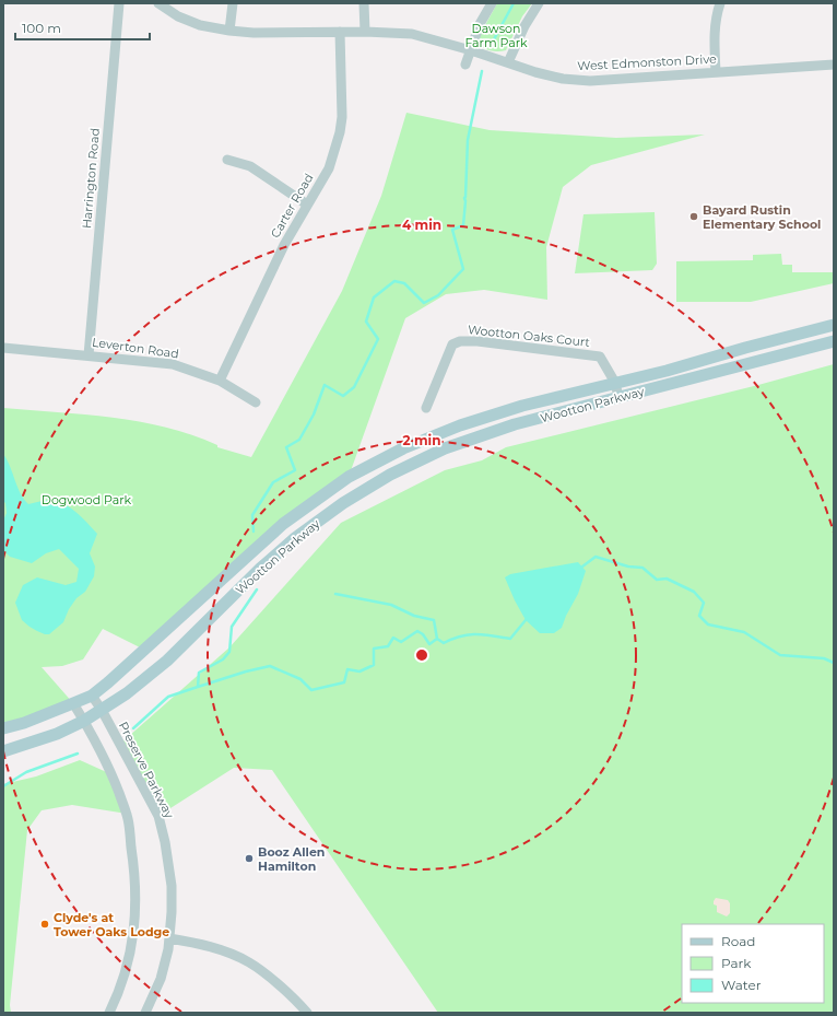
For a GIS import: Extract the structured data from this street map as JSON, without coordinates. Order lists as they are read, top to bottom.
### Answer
{
  "streets": {
    "main road": ["Wootton Parkway"],
    "street": [
      "West Edmonston Drive",
      "Harrington Road",
      "Carter Road",
      "Wootton Oaks Court",
      "Leverton Road",
      "Preserve Parkway"
    ]
  },
  "crossings": [
    ["West Edmonston Drive", "Carter Road"],
    ["Harrington Road", "Leverton Road"],
    ["Carter Road", "Leverton Road"],
    ["Wootton Oaks Court", "Wootton Parkway"],
    ["Wootton Parkway", "Preserve Parkway"]
  ],
  "parks": ["Dawson Farm Park", "Dogwood Park"],
  "places": ["Bayard Rustin Elementary School", "Booz Allen Hamilton", "Clyde's at Tower Oaks Lodge"],
  "legend": ["Road", "Park", "Water"],
  "scale_bar": "100 m",
  "rings": ["4 min", "2 min"]
}
